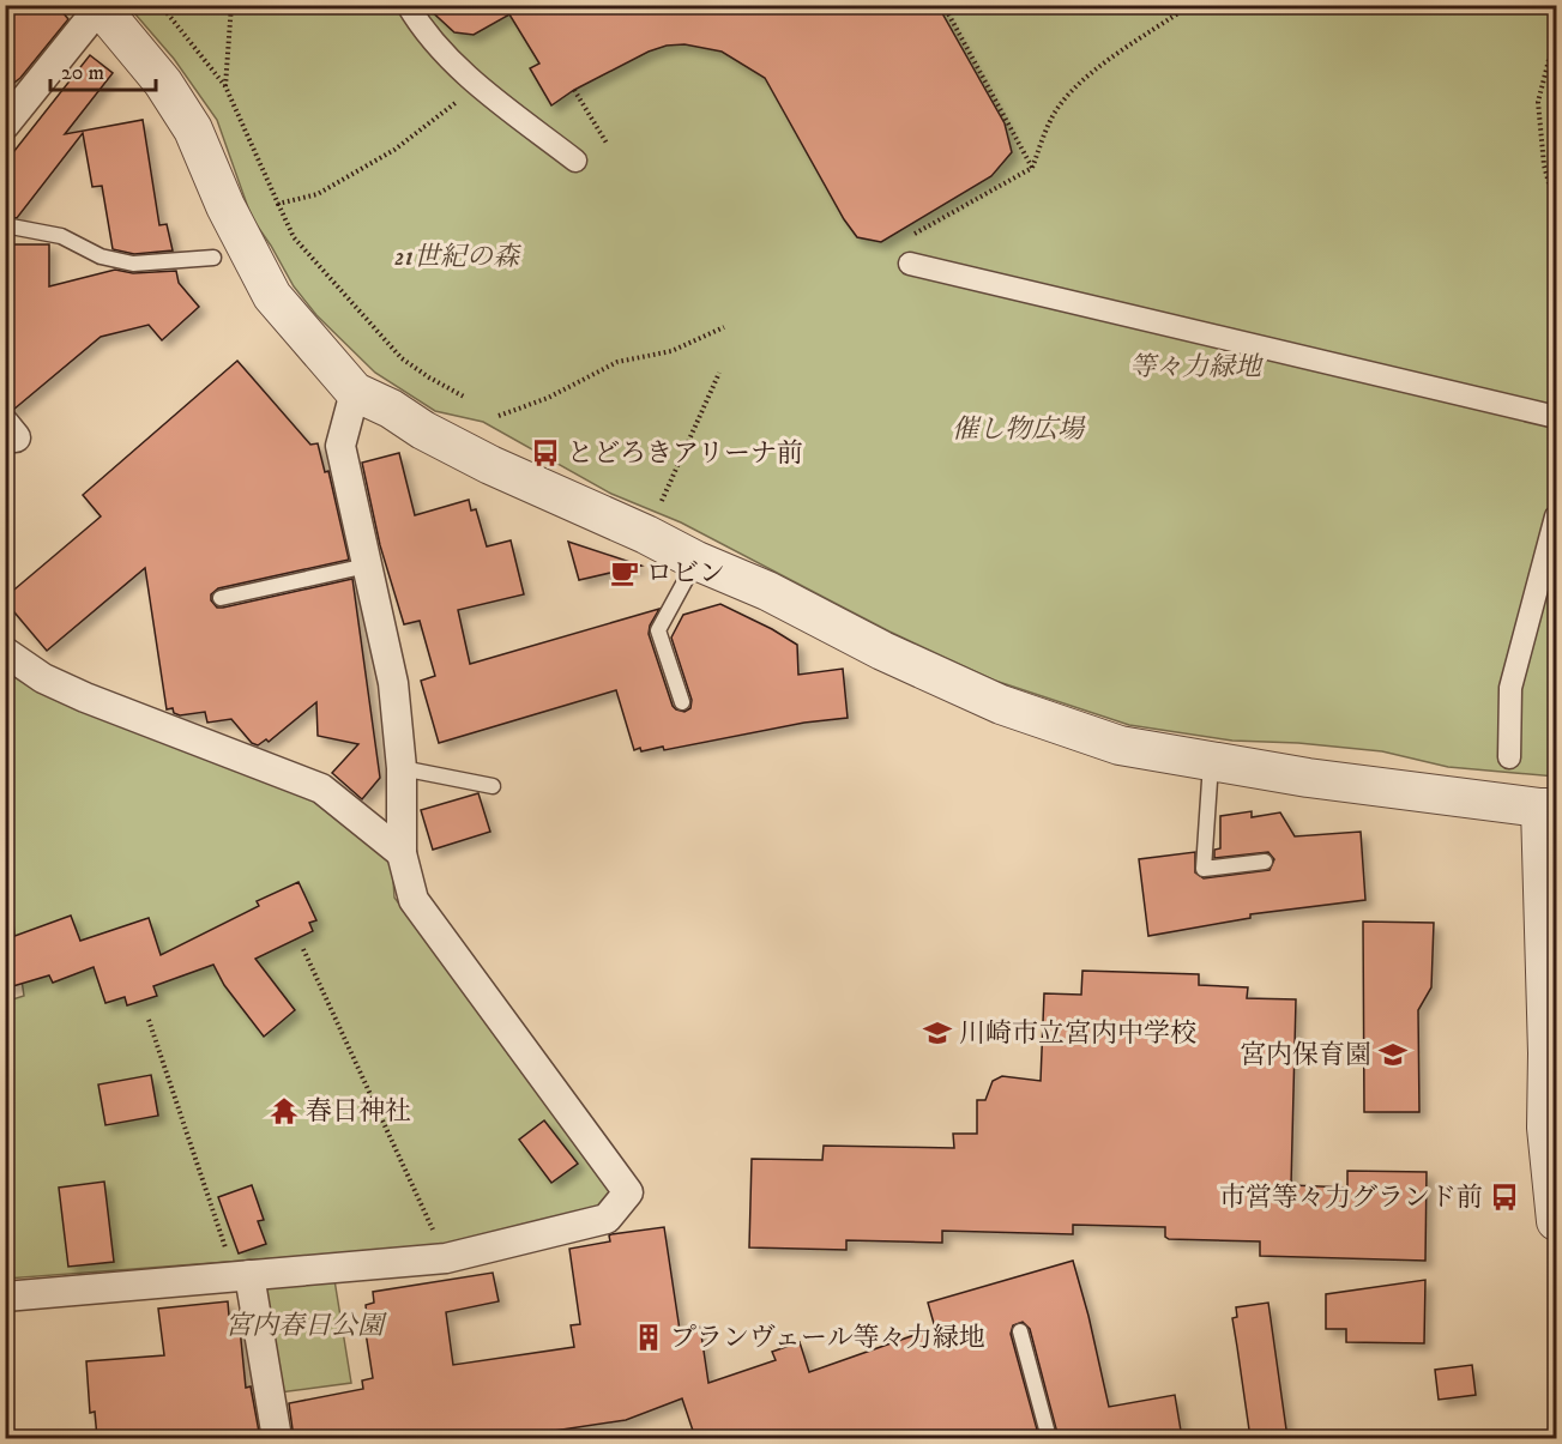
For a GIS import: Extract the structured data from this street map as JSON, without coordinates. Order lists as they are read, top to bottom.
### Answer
{
  "parks": [
    "21世紀の森",
    "等々力緑地",
    "催し物広場",
    "宮内春日公園"
  ],
  "places": {
    "bus stop": ["とどろきアリーナ前", "市営等々力グランド前"],
    "cafe": ["ロビン"],
    "school or university": ["川崎市立宮内中学校", "宮内保育園"],
    "temple": ["春日神社"],
    "building": ["プランヴェール等々力緑地"]
  },
  "scale_bar": "20 m"
}
